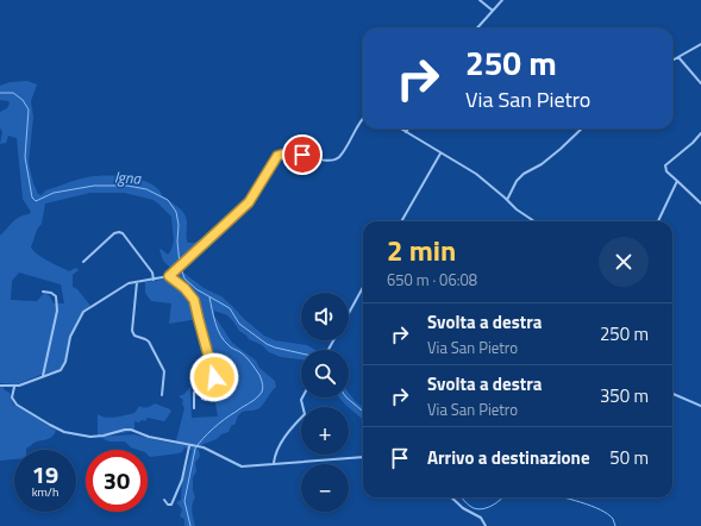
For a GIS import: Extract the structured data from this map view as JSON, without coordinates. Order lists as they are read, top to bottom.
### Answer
{
  "water": ["Igna"],
  "page": {
    "turn": ["250 m", "Via San Pietro"],
    "heading": ["2 min", "650 m · 06:08"],
    "map_buttons": ["+", "−"],
    "list": [
      {
        "name": "Svolta a destra",
        "note": "Via San Pietro",
        "value": "250 m"
      },
      {
        "name": "Svolta a destra",
        "note": "Via San Pietro",
        "value": "350 m"
      },
      {
        "name": "Arrivo a destinazione",
        "value": "50 m"
      }
    ],
    "speed": "19 km/h",
    "limit": "30"
  }
}
